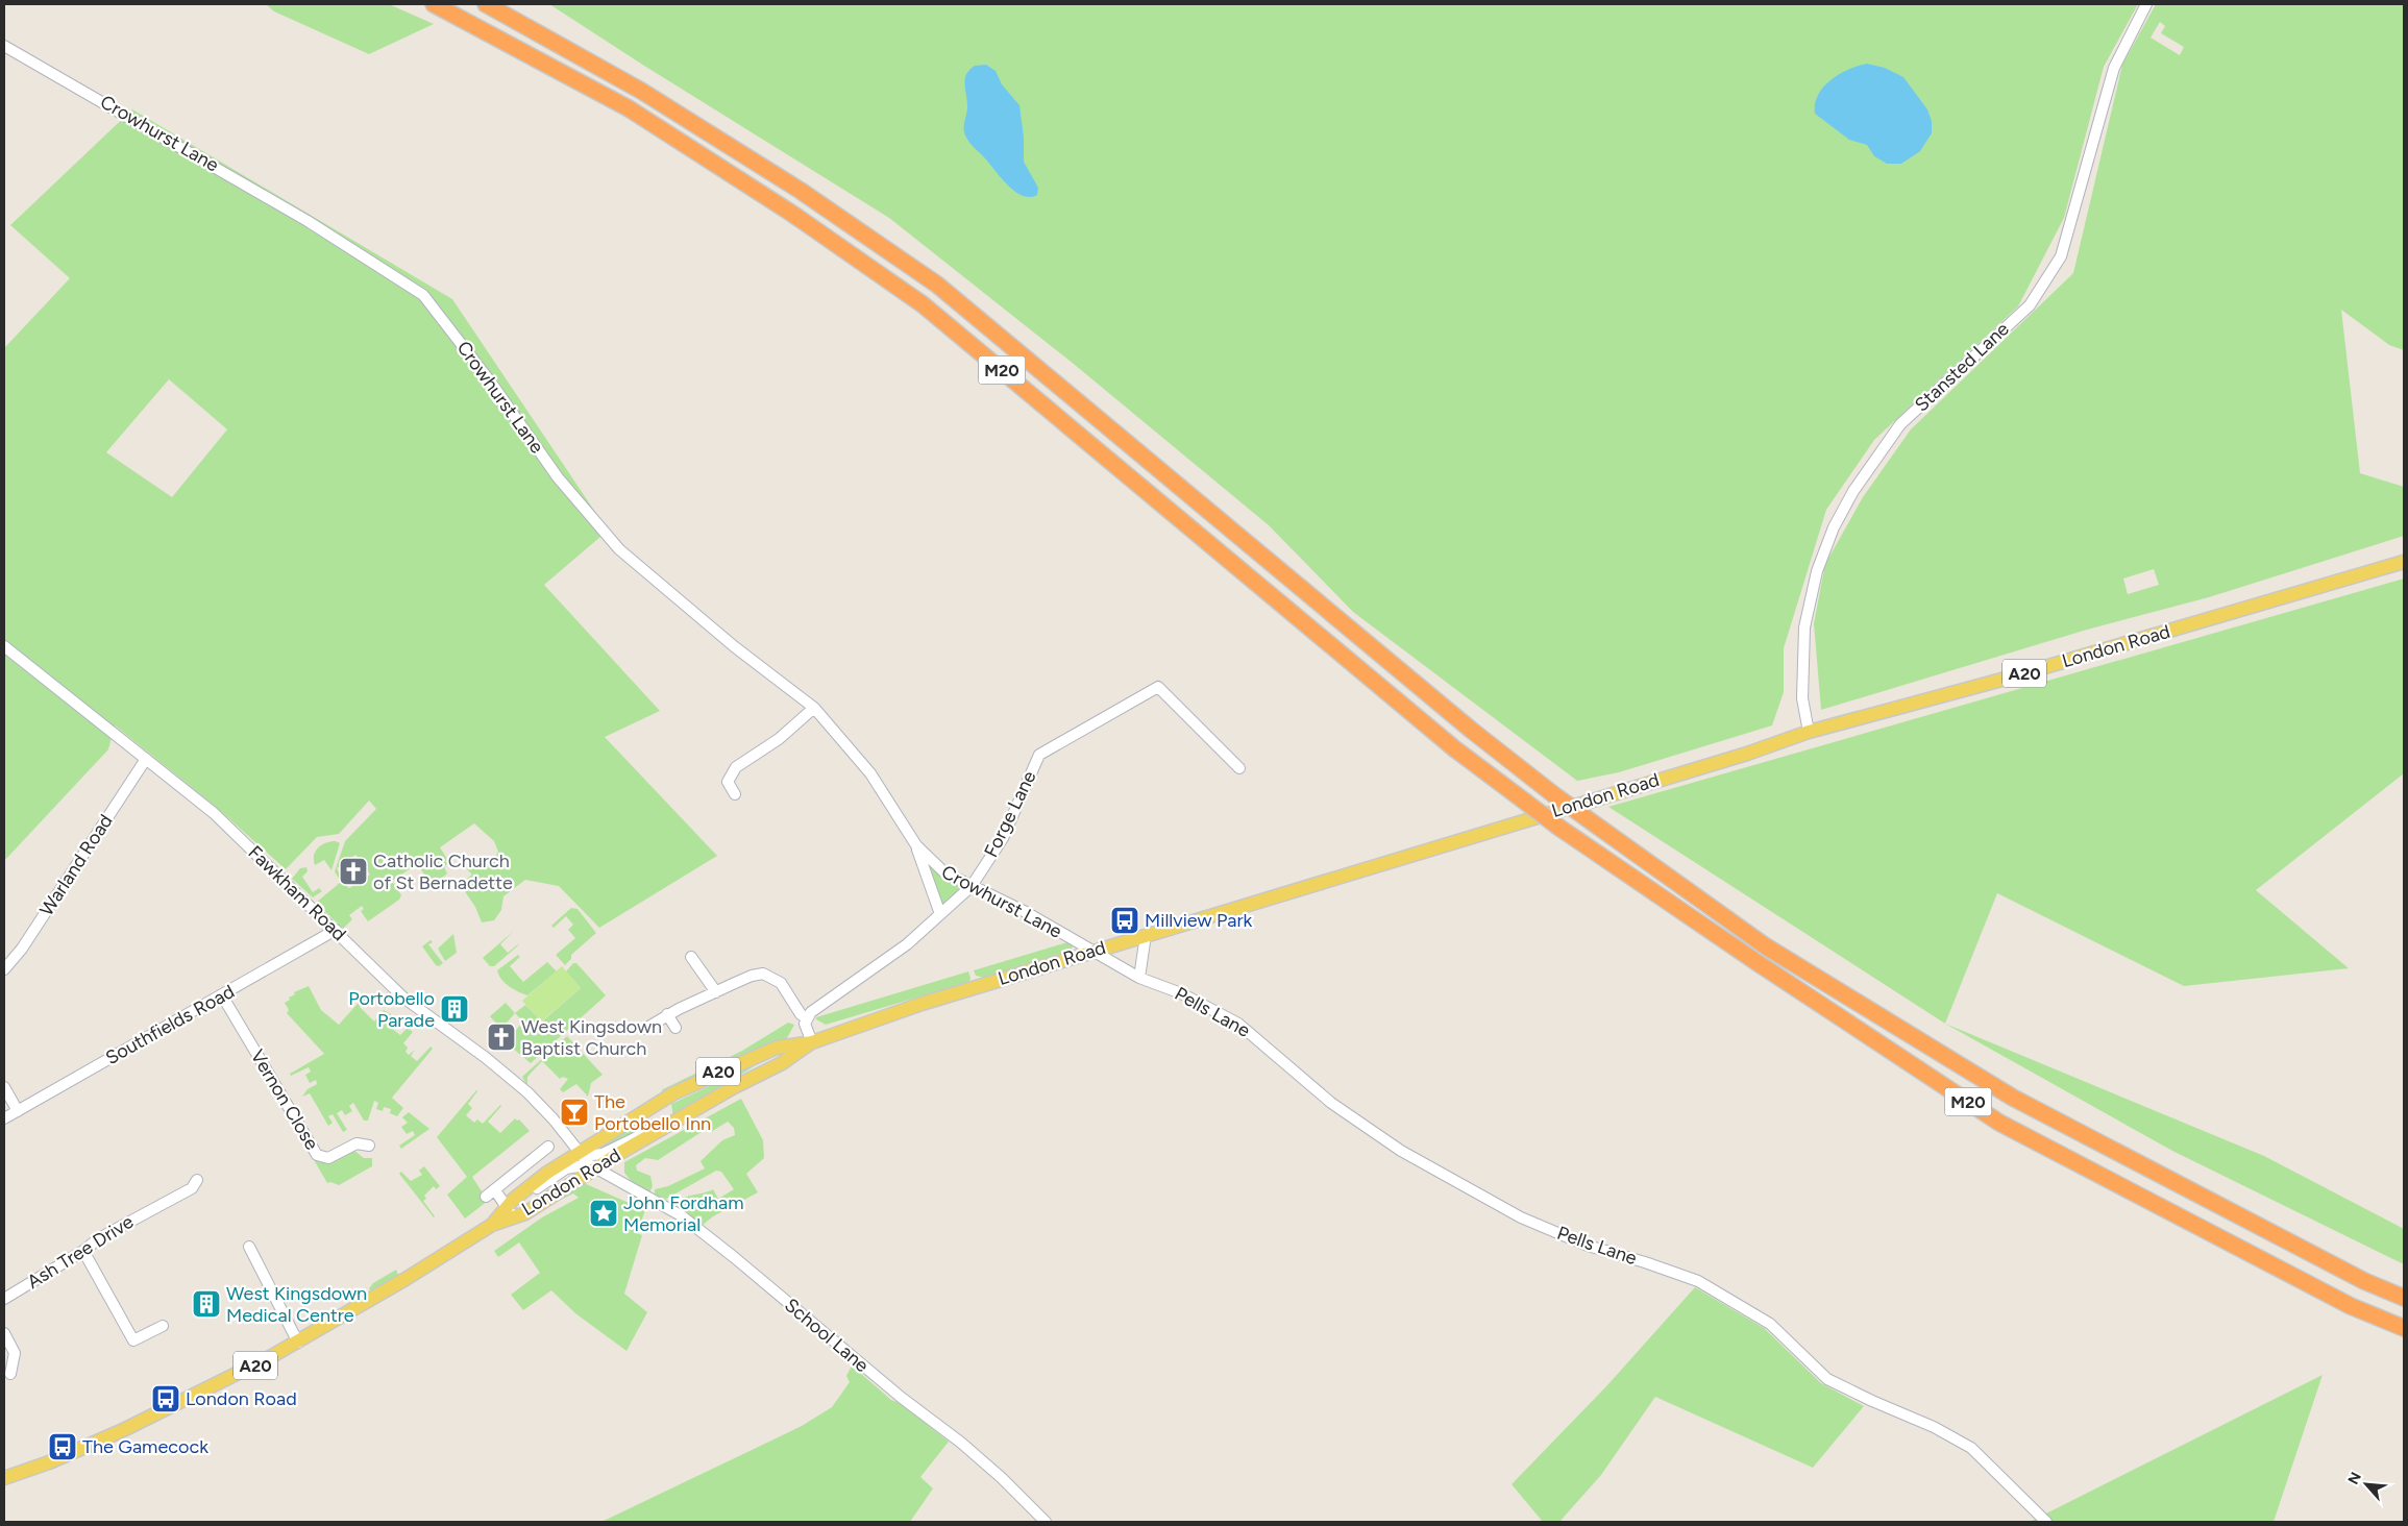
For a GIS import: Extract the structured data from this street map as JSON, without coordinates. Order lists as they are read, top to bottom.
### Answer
{
  "streets": {
    "highway": ["M20"],
    "main road": ["London Road", "A20"],
    "street": [
      "Crowhurst Lane",
      "Stansted Lane",
      "Forge Lane",
      "Warland Road",
      "Fawkham Road",
      "Pells Lane",
      "Southfields Road",
      "Vernon Close",
      "Ash Tree Drive",
      "School Lane"
    ]
  },
  "crossings": [
    ["Crowhurst Lane", "London Road"],
    ["Crowhurst Lane", "Forge Lane"],
    ["Crowhurst Lane", "Pells Lane"],
    ["Stansted Lane", "London Road"],
    ["London Road", "Fawkham Road"],
    ["London Road", "Pells Lane"],
    ["London Road", "School Lane"],
    ["Warland Road", "Fawkham Road"],
    ["Fawkham Road", "Southfields Road"],
    ["Fawkham Road", "School Lane"],
    ["Southfields Road", "Vernon Close"]
  ],
  "places": {
    "church": ["Catholic Church of St Bernadette", "West Kingsdown Baptist Church"],
    "bus stop": ["Millview Park", "London Road", "The Gamecock"],
    "building": ["Portobello Parade", "West Kingsdown Medical Centre"],
    "bar": ["The Portobello Inn"],
    "place": ["John Fordham Memorial"]
  },
  "north": "top left"
}
